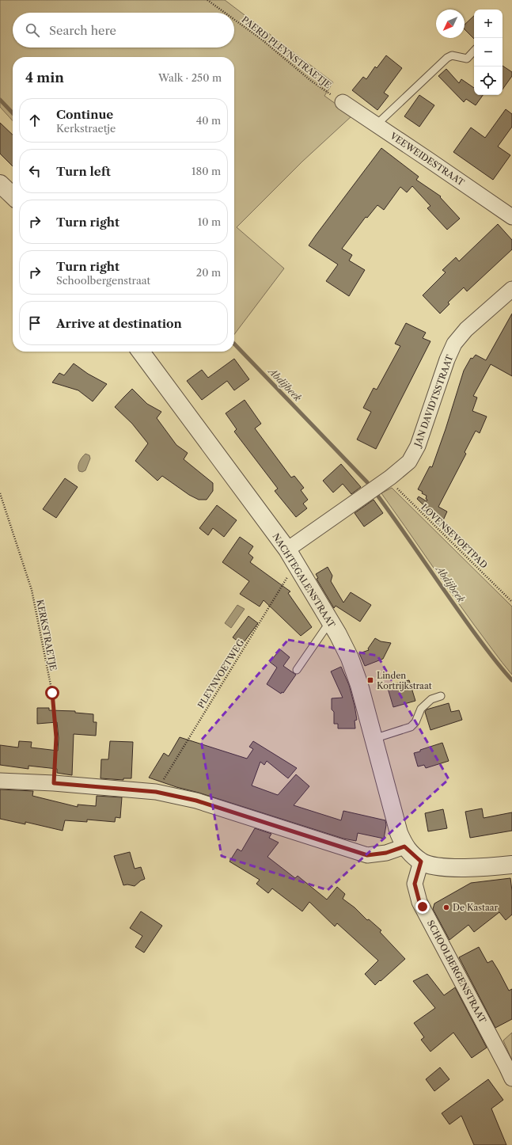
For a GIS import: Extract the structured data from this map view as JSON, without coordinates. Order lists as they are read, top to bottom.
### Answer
{
  "streets": {
    "street": [
      "VEEWEIDESTRAAT",
      "JAN DAVIDTSSTRAAT",
      "NACHTEGALENSTRAAT",
      "SCHOOLBERGENSTRAAT"
    ],
    "path": [
      "PAERD PLEYNSTRAETJE",
      "LOVENSEVOETPAD",
      "KERKSTRAETJE",
      "PLEYNVOETWEG"
    ]
  },
  "crossings": [
    ["PAERD PLEYNSTRAETJE", "VEEWEIDESTRAAT"],
    ["JAN DAVIDTSSTRAAT", "LOVENSEVOETPAD"],
    ["JAN DAVIDTSSTRAAT", "NACHTEGALENSTRAAT"],
    ["JAN DAVIDTSSTRAAT", "PLEYNVOETWEG"],
    ["NACHTEGALENSTRAAT", "PLEYNVOETWEG"]
  ],
  "water": ["Abdijbeek"],
  "places": {
    "transit": ["Linden Kortrijkstraat"],
    "other": ["De Kastaar"]
  },
  "north": "bottom left",
  "page": {
    "map_buttons": ["+", "−"],
    "search": "Search here",
    "heading": ["4 min", "Walk · 250 m"],
    "list": [
      ["Continue", "Kerkstraetje", "40 m"],
      ["Turn left", "180 m"],
      ["Turn right", "10 m"],
      ["Turn right", "Schoolbergenstraat", "20 m"],
      "Arrive at destination"
    ]
  }
}
